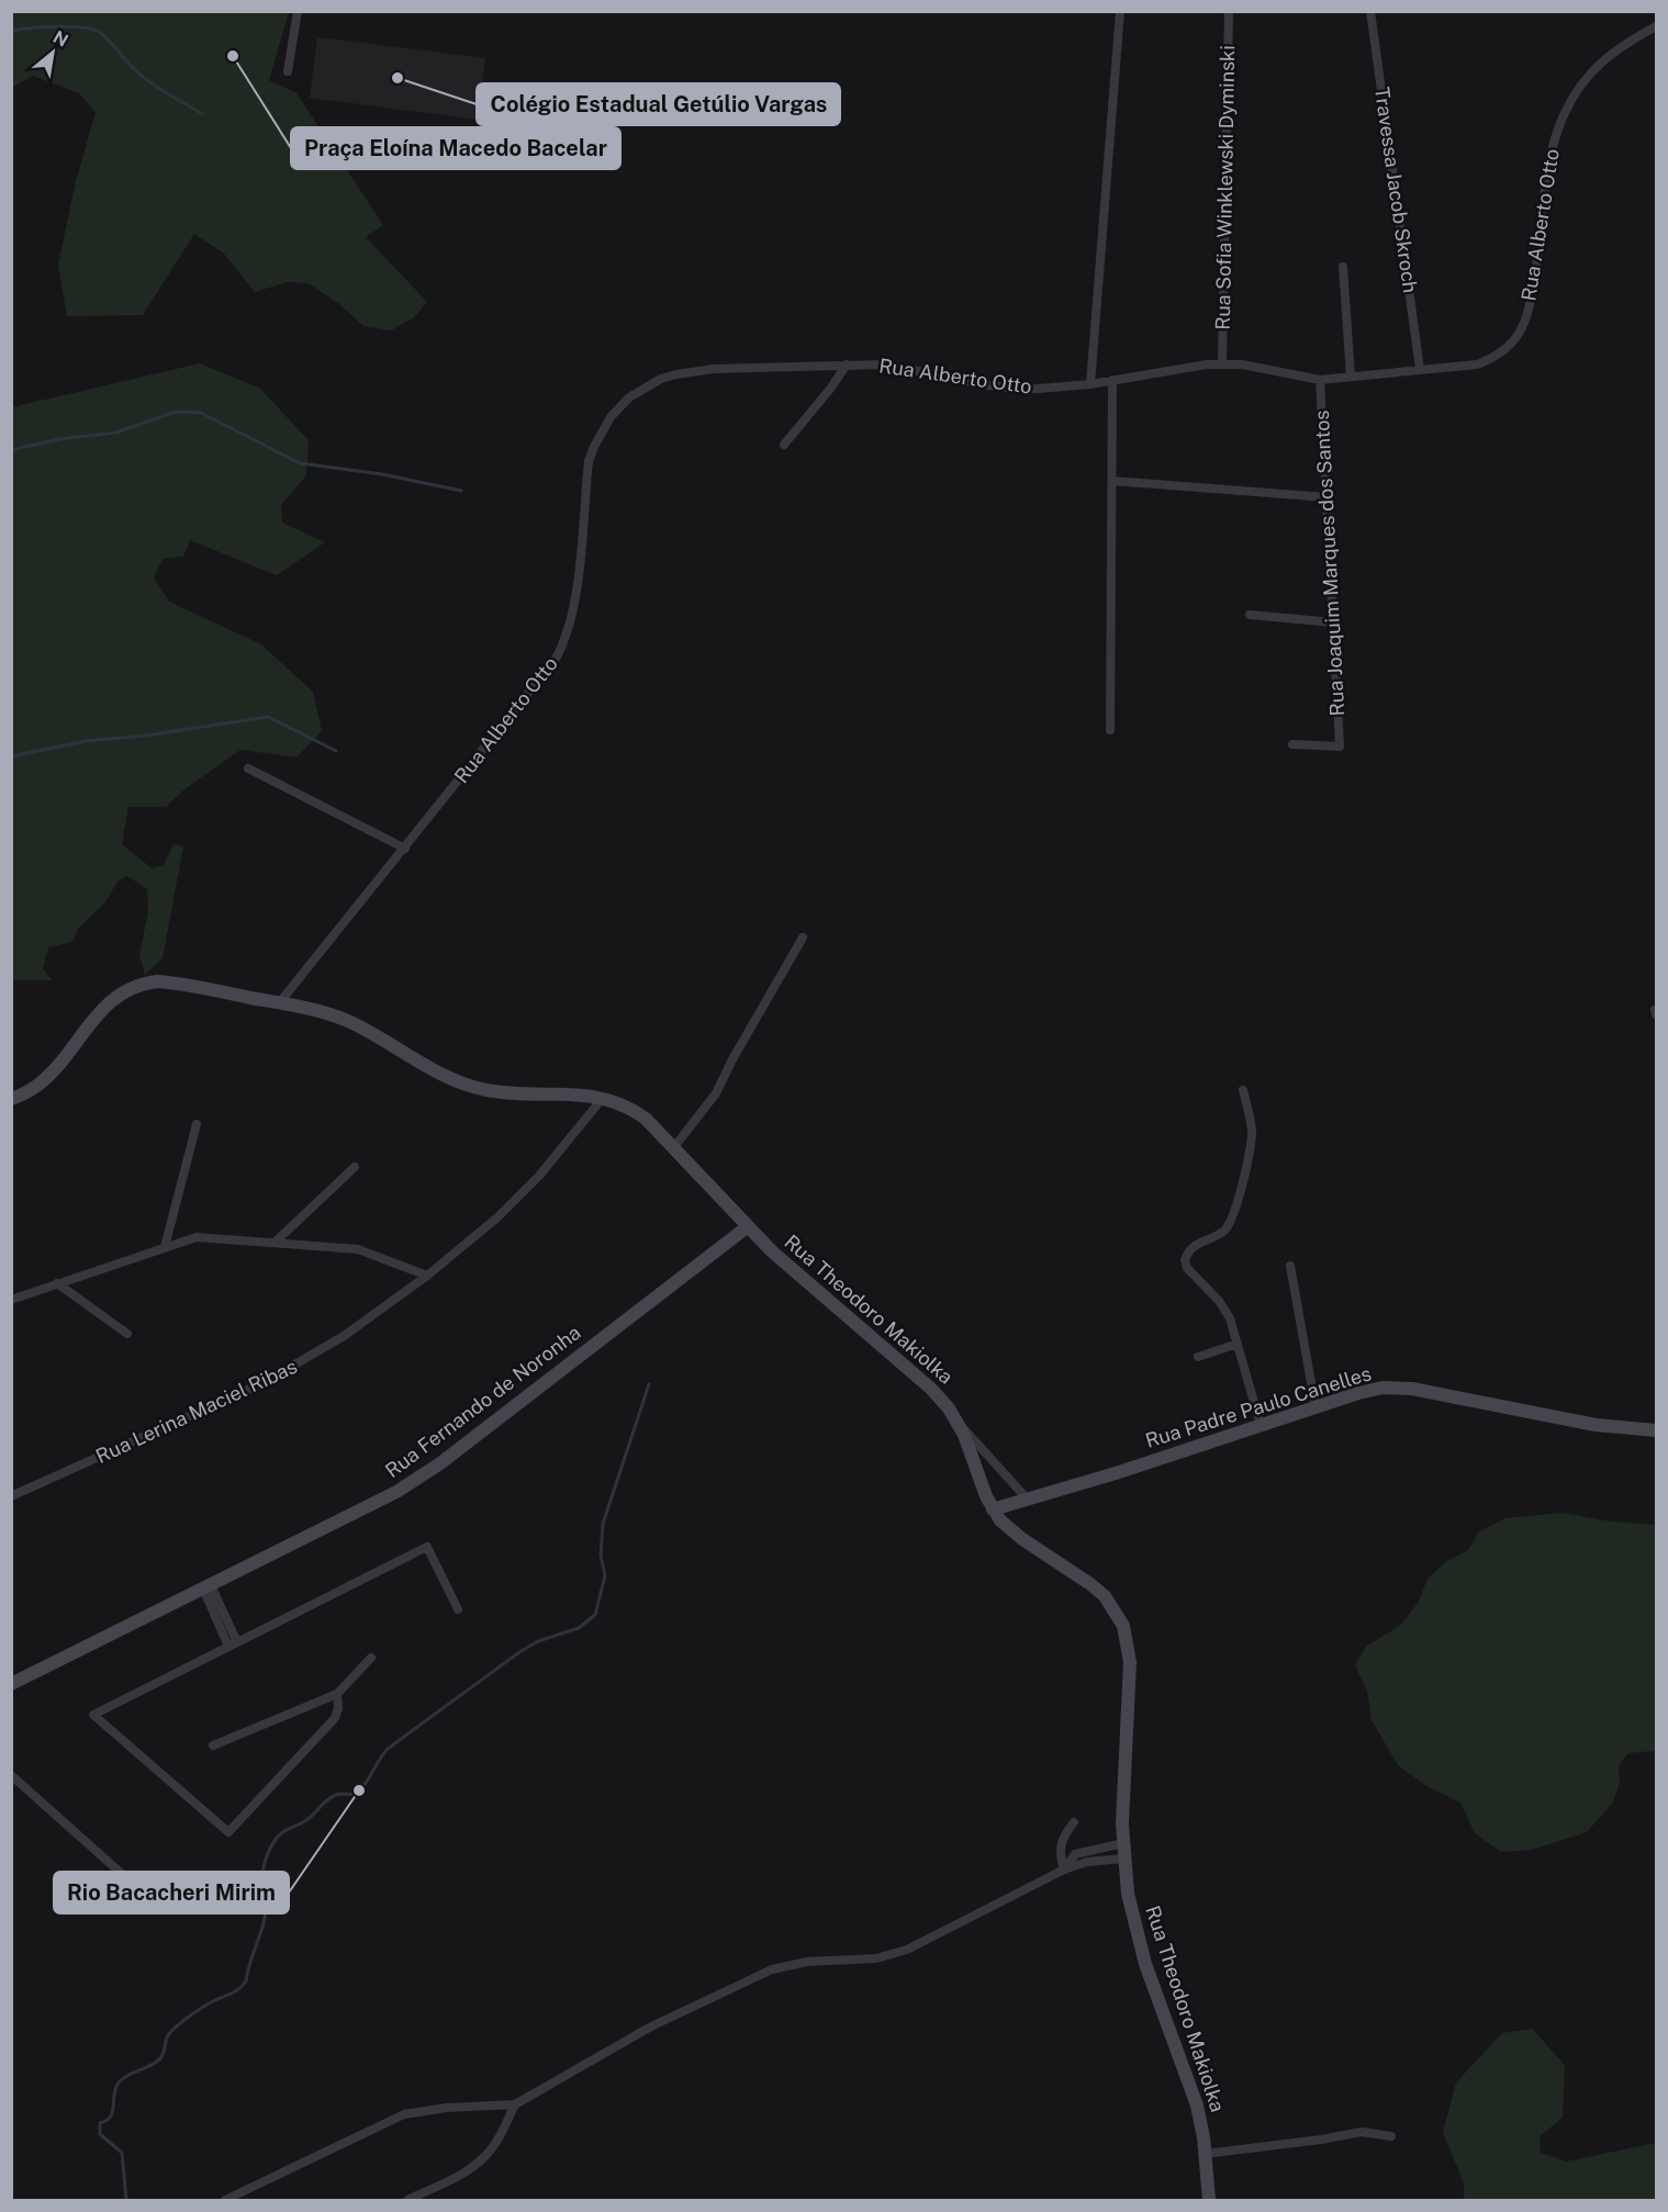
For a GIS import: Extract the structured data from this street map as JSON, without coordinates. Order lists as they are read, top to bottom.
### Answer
{
  "streets": {
    "main road": ["Rua Theodoro Makiolka", "Rua Fernando de Noronha", "Rua Padre Paulo Canelles"],
    "street": [
      "Rua Sofia Winklewski Dyminski",
      "Travessa Jacob Skroch",
      "Rua Alberto Otto",
      "Rua Joaquim Marques dos Santos",
      "Rua Lerina Maciel Ribas"
    ]
  },
  "crossings": [
    ["Rua Sofia Winklewski Dyminski", "Rua Alberto Otto"],
    ["Travessa Jacob Skroch", "Rua Alberto Otto"],
    ["Rua Alberto Otto", "Rua Joaquim Marques dos Santos"],
    ["Rua Alberto Otto", "Rua Theodoro Makiolka"],
    ["Rua Theodoro Makiolka", "Rua Fernando de Noronha"],
    ["Rua Theodoro Makiolka", "Rua Padre Paulo Canelles"],
    ["Rua Theodoro Makiolka", "Rua Lerina Maciel Ribas"]
  ],
  "places": ["Praça Eloína Macedo Bacelar", "Colégio Estadual Getúlio Vargas", "Rio Bacacheri Mirim"],
  "north": "top right"
}
